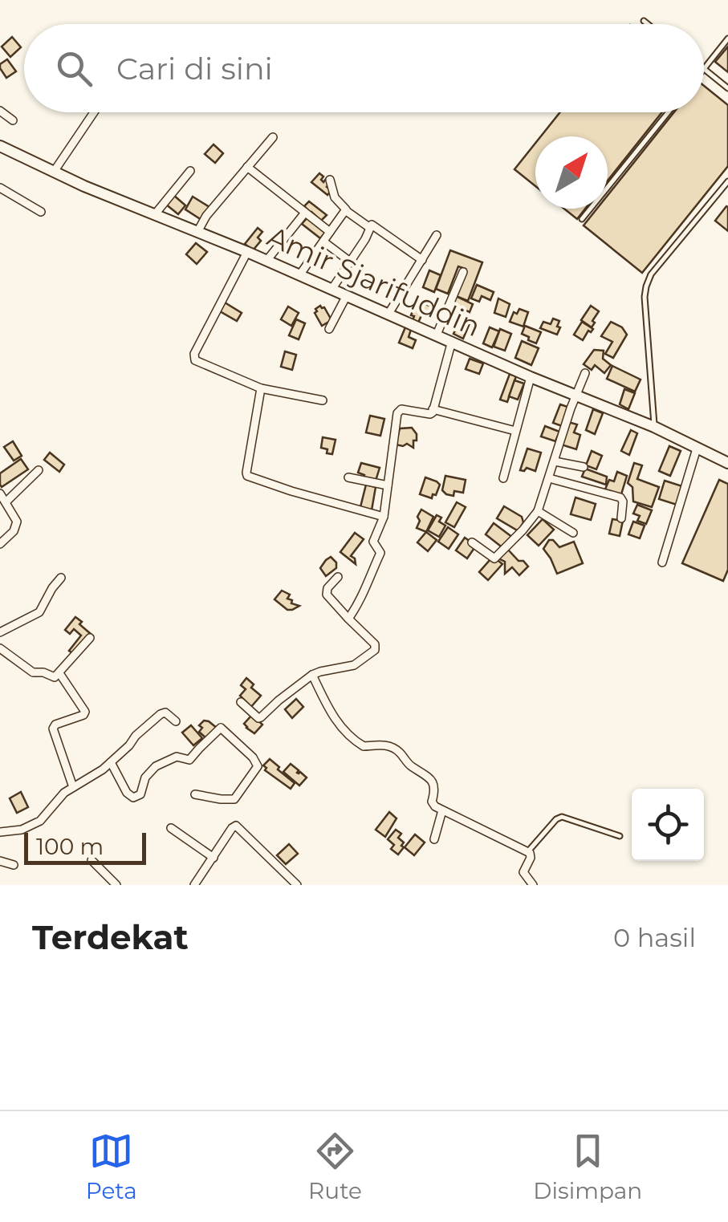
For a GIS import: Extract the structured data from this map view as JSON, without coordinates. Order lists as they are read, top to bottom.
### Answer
{
  "streets": {
    "main road": ["Amir Sjarifuddin"]
  },
  "scale_bar": "100 m",
  "north": "top right",
  "page": {
    "search": "Cari di sini",
    "scale": "100 m",
    "heading": ["Terdekat", "0 hasil"],
    "nav": ["Peta", "Rute", "Disimpan"]
  }
}
